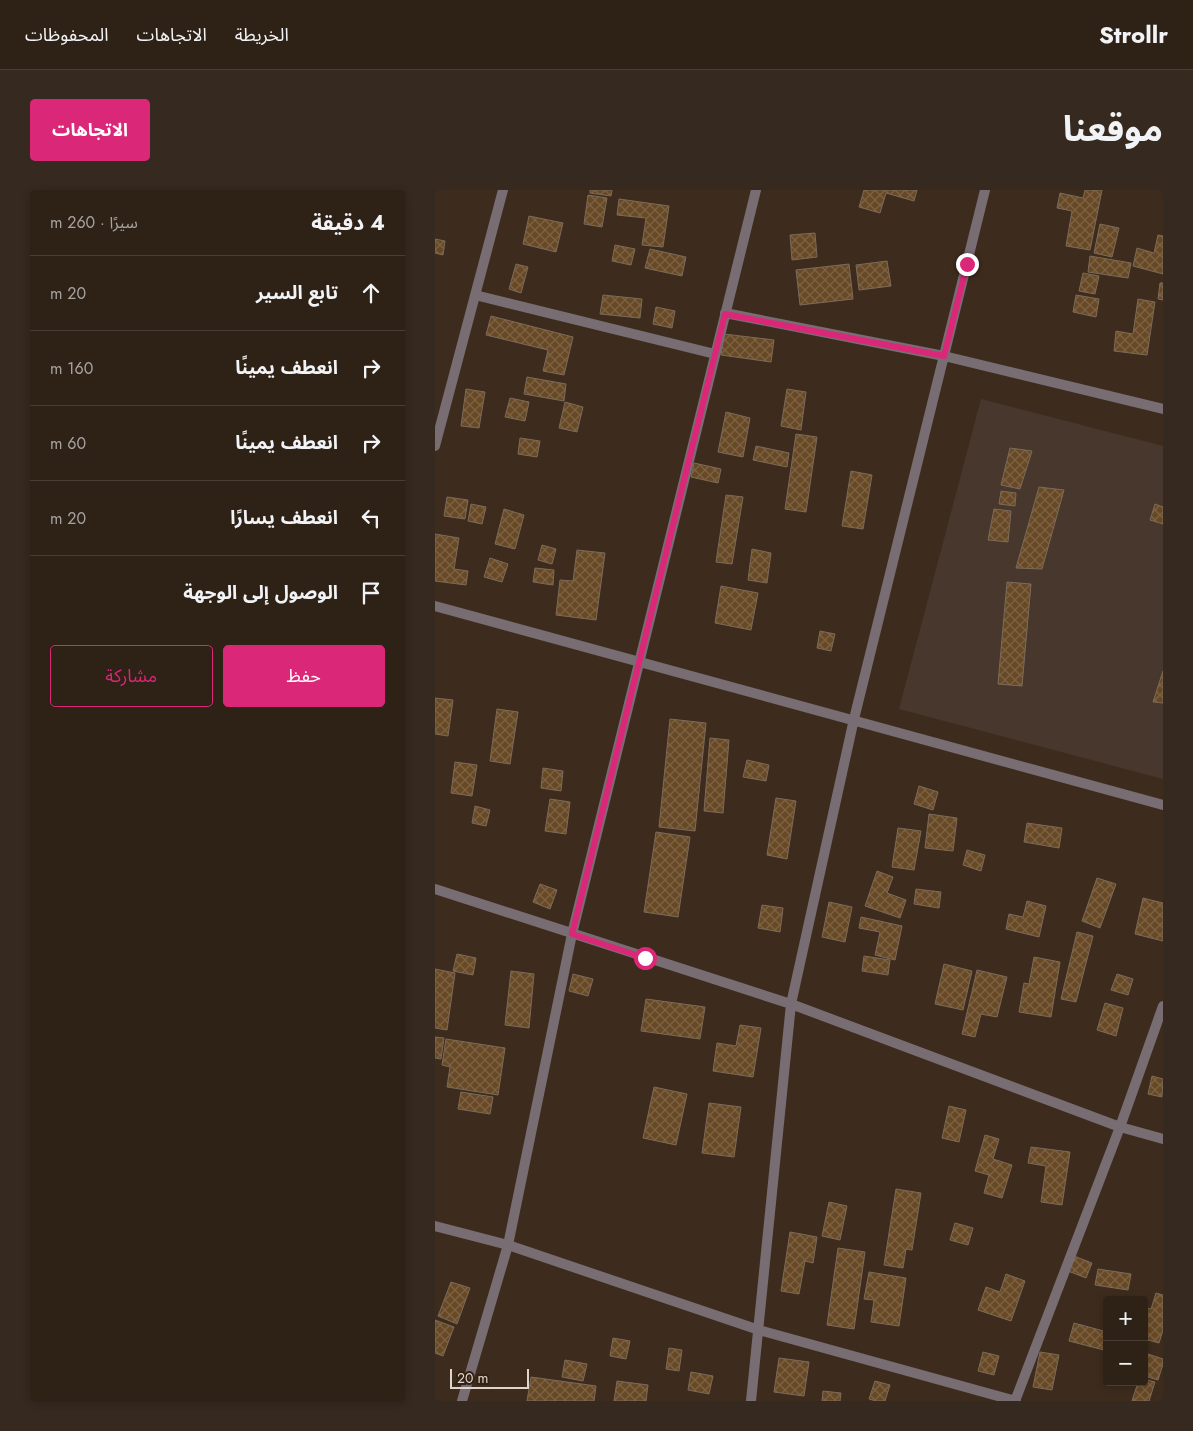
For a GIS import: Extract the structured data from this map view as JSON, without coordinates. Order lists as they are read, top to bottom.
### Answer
{
  "scale_bar": "20 m",
  "page": {
    "header": "Strollr",
    "nav": ["الخريطة", "الاتجاهات", "المحفوظات"],
    "title": "موقعنا",
    "buttons": [
      "الاتجاهات",
      ["حفظ", "مشاركة"]
    ],
    "heading": ["4 دقيقة", "سيرًا · 260 m"],
    "list": [
      ["تابع السير", "20 m"],
      ["انعطف يمينًا", "160 m"],
      ["انعطف يمينًا", "60 m"],
      ["انعطف يسارًا", "20 m"],
      "الوصول إلى الوجهة"
    ],
    "map_buttons": ["+", "−"],
    "scale": "20 m"
  }
}
